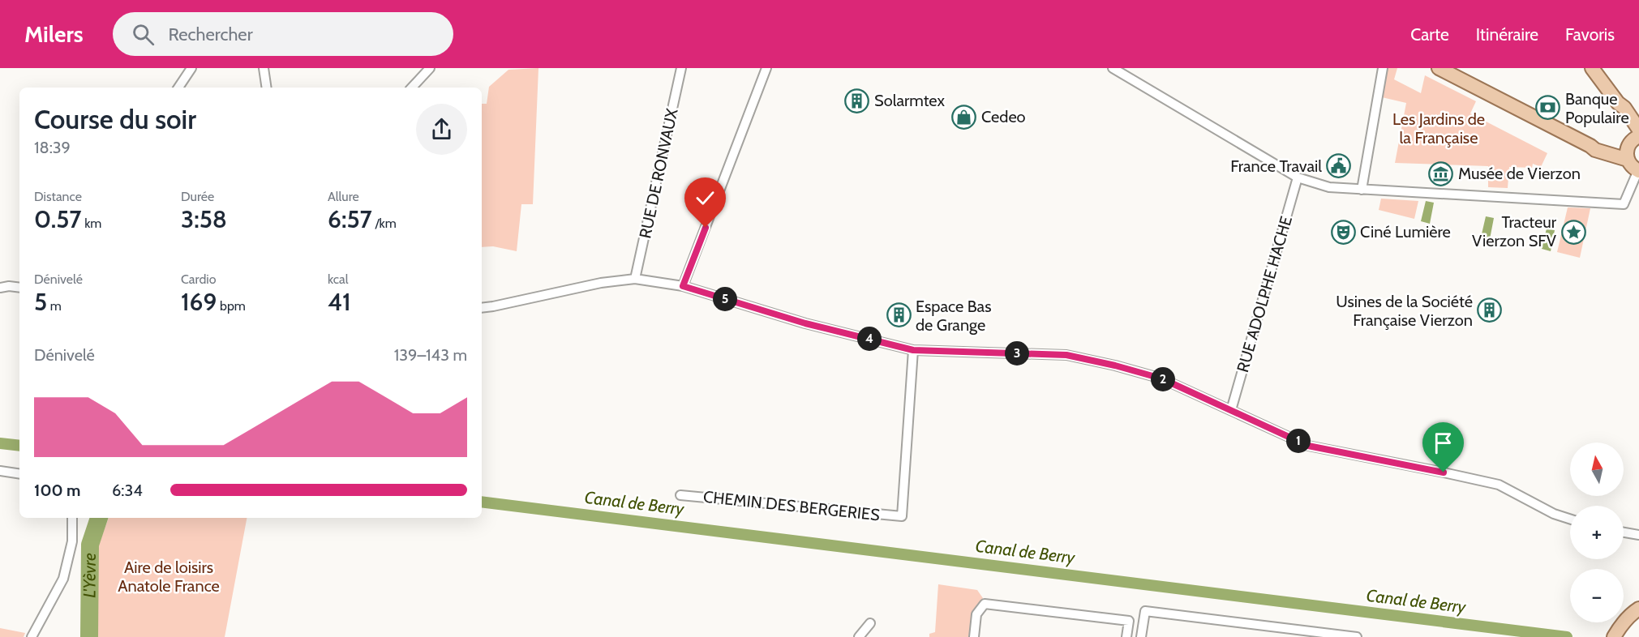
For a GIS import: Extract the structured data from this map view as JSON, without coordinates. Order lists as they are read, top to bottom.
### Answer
{
  "streets": {
    "street": ["RUE DE RONVAUX", "RUE ADOLPHE HACHE", "CHEMIN DES BERGERIES"]
  },
  "water": ["Canal de Berry", "L'Yèvre"],
  "parks": ["Les Jardins de la Française", "Aire de loisirs Anatole France"],
  "places": {
    "building": ["Solarmtex", "Usines de la Société Française Vierzon", "Espace Bas de Grange"],
    "bank": ["Banque Populaire"],
    "shop": ["Cedeo"],
    "public building": ["France Travail"],
    "museum": ["Musée de Vierzon"],
    "theatre": ["Ciné Lumière"],
    "place": ["Tracteur Vierzon SFV"]
  },
  "north": "top",
  "page": {
    "header": "Milers",
    "search": "Rechercher",
    "nav": ["Carte", "Itinéraire", "Favoris"],
    "heading": ["Course du soir", "18:39"],
    "stats": [
      ["Distance", "0.57 km"],
      ["Durée", "3:58"],
      ["Allure", "6:57 /km"],
      ["Dénivelé", "5 m"],
      ["Cardio", "169 bpm"],
      ["kcal", "41"]
    ],
    "pins": [
      "5",
      "4",
      "3",
      "2",
      "1"
    ],
    "chart": ["Dénivelé", "139–143 m"],
    "map_buttons": ["+", "−"],
    "list": [
      {
        "name": "100 m",
        "note": "6:34"
      }
    ]
  }
}
